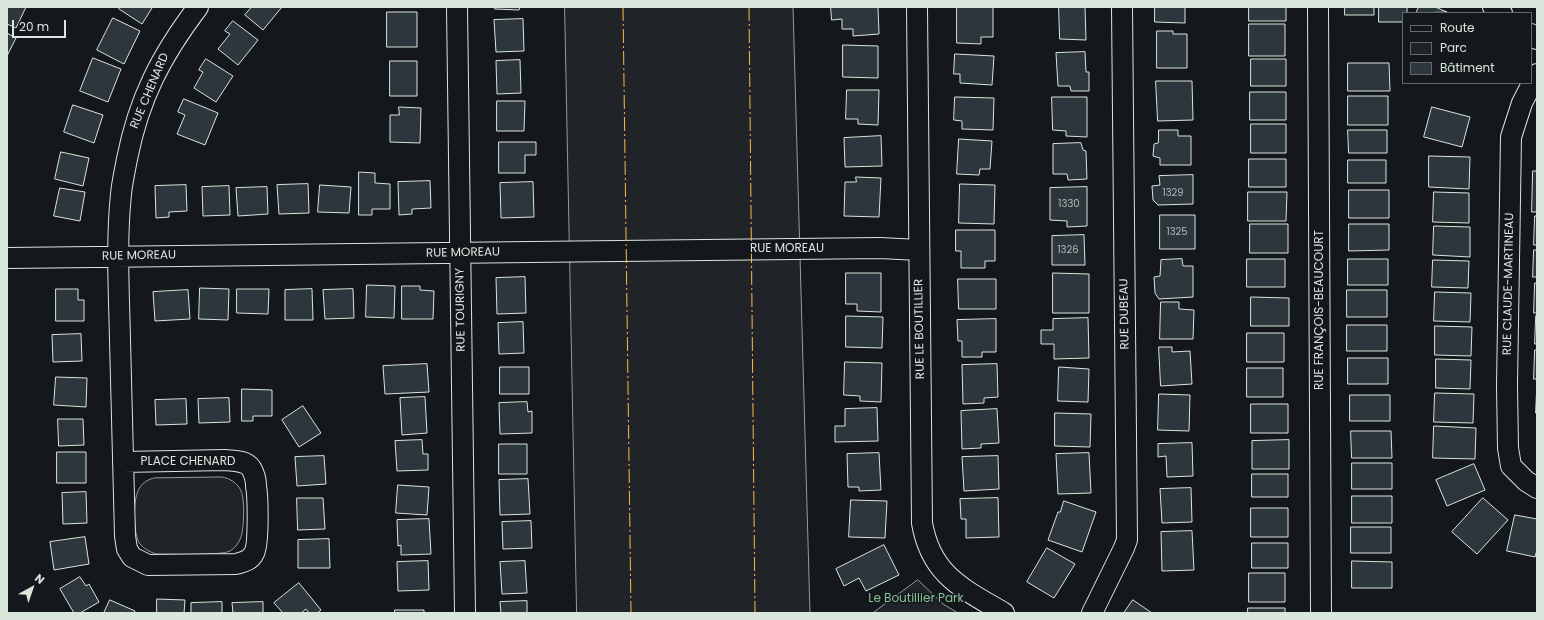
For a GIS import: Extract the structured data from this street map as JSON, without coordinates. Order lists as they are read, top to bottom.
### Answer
{
  "streets": {
    "street": [
      "RUE CHENARD",
      "RUE MOREAU",
      "RUE CLAUDE-MARTINEAU",
      "RUE TOURIGNY",
      "RUE FRANÇOIS-BEAUCOURT",
      "RUE DUBEAU",
      "RUE LE BOUTILLIER",
      "PLACE CHENARD"
    ]
  },
  "crossings": [
    ["RUE CHENARD", "RUE MOREAU"],
    ["RUE CHENARD", "PLACE CHENARD"],
    ["RUE MOREAU", "RUE TOURIGNY"],
    ["RUE MOREAU", "RUE LE BOUTILLIER"],
    ["RUE MOREAU", "PLACE CHENARD"]
  ],
  "parks": ["Le Boutillier Park"],
  "house_numbers": [
    "1329",
    "1330",
    "1325",
    "1326"
  ],
  "legend": ["Route", "Parc", "Bâtiment"],
  "scale_bar": "20 m",
  "north": "top right"
}
